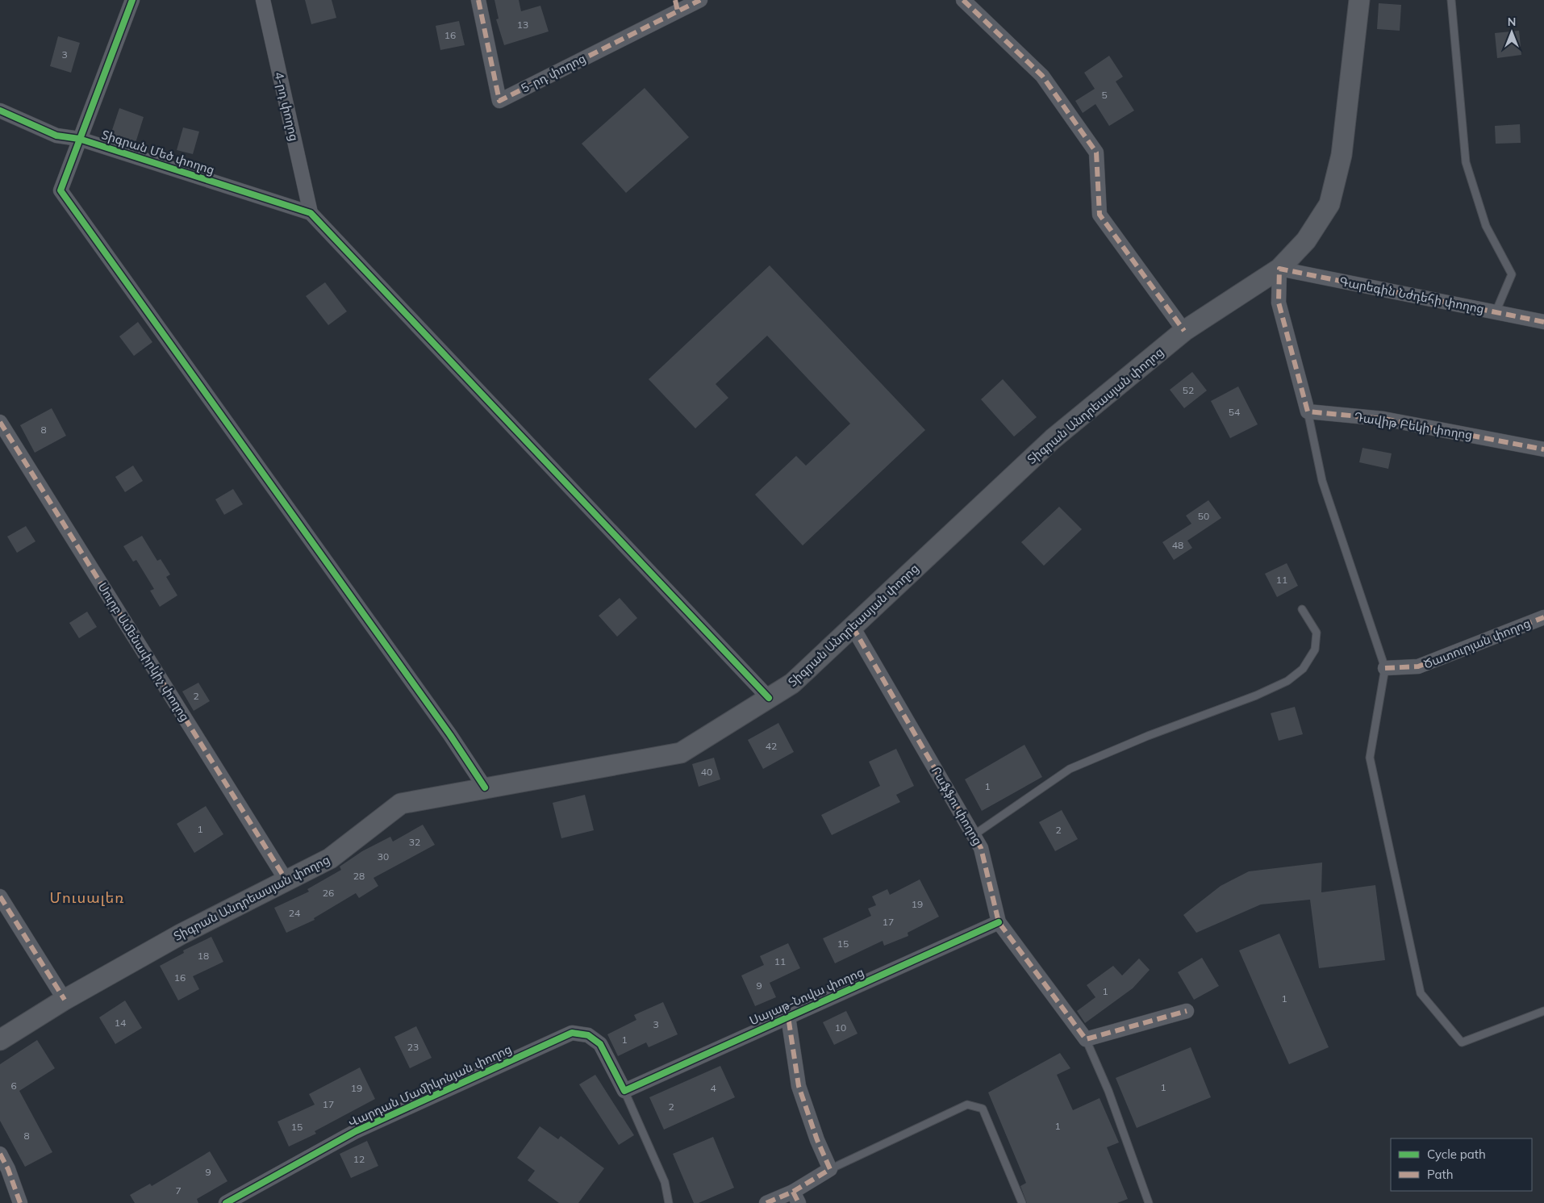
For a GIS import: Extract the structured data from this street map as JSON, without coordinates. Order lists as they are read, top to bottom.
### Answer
{
  "streets": {
    "main road": ["Տիգրան Անդրեասյան փողոց"],
    "street": [
      "5-րդ փողոց",
      "4-րդ փողոց",
      "Տիգրան Մեծ փողոց",
      "Գարեգին Նժդեհի փողոց",
      "Դավիթ Բեկի փողոց",
      "Ծատուրյան փողոց",
      "Սուրբ Ամենափրկիչ փողոց",
      "Րաֆֆու փողոց",
      "Սայաթ-Նովա փողոց",
      "Վարդան Մամիկոնյան փողոց"
    ]
  },
  "crossings": [
    ["4-րդ փողոց", "Տիգրան Մեծ փողոց"],
    ["Գարեգին Նժդեհի փողոց", "Տիգրան Անդրեասյան փողոց"],
    ["Տիգրան Անդրեասյան փողոց", "Սուրբ Ամենափրկիչ փողոց"],
    ["Տիգրան Անդրեասյան փողոց", "Րաֆֆու փողոց"],
    ["Րաֆֆու փողոց", "Սայաթ-Նովա փողոց"],
    ["Սայաթ-Նովա փողոց", "Վարդան Մամիկոնյան փողոց"]
  ],
  "districts": ["Մուսալեռ"],
  "house_numbers": [
    "13",
    "16",
    "3",
    "5",
    "52",
    "54",
    "8",
    "50",
    "48",
    "11",
    "2",
    "42",
    "40",
    "1",
    "1",
    "2",
    "32",
    "30",
    "28",
    "26",
    "19",
    "24",
    "17",
    "15",
    "18",
    "11",
    "16",
    "9",
    "1",
    "1",
    "14",
    "3",
    "10",
    "1",
    "23",
    "6",
    "1",
    "19",
    "4",
    "17",
    "2",
    "1",
    "15",
    "8",
    "12",
    "9",
    "7"
  ],
  "legend": ["Cycle path", "Path"],
  "north": "top"
}
